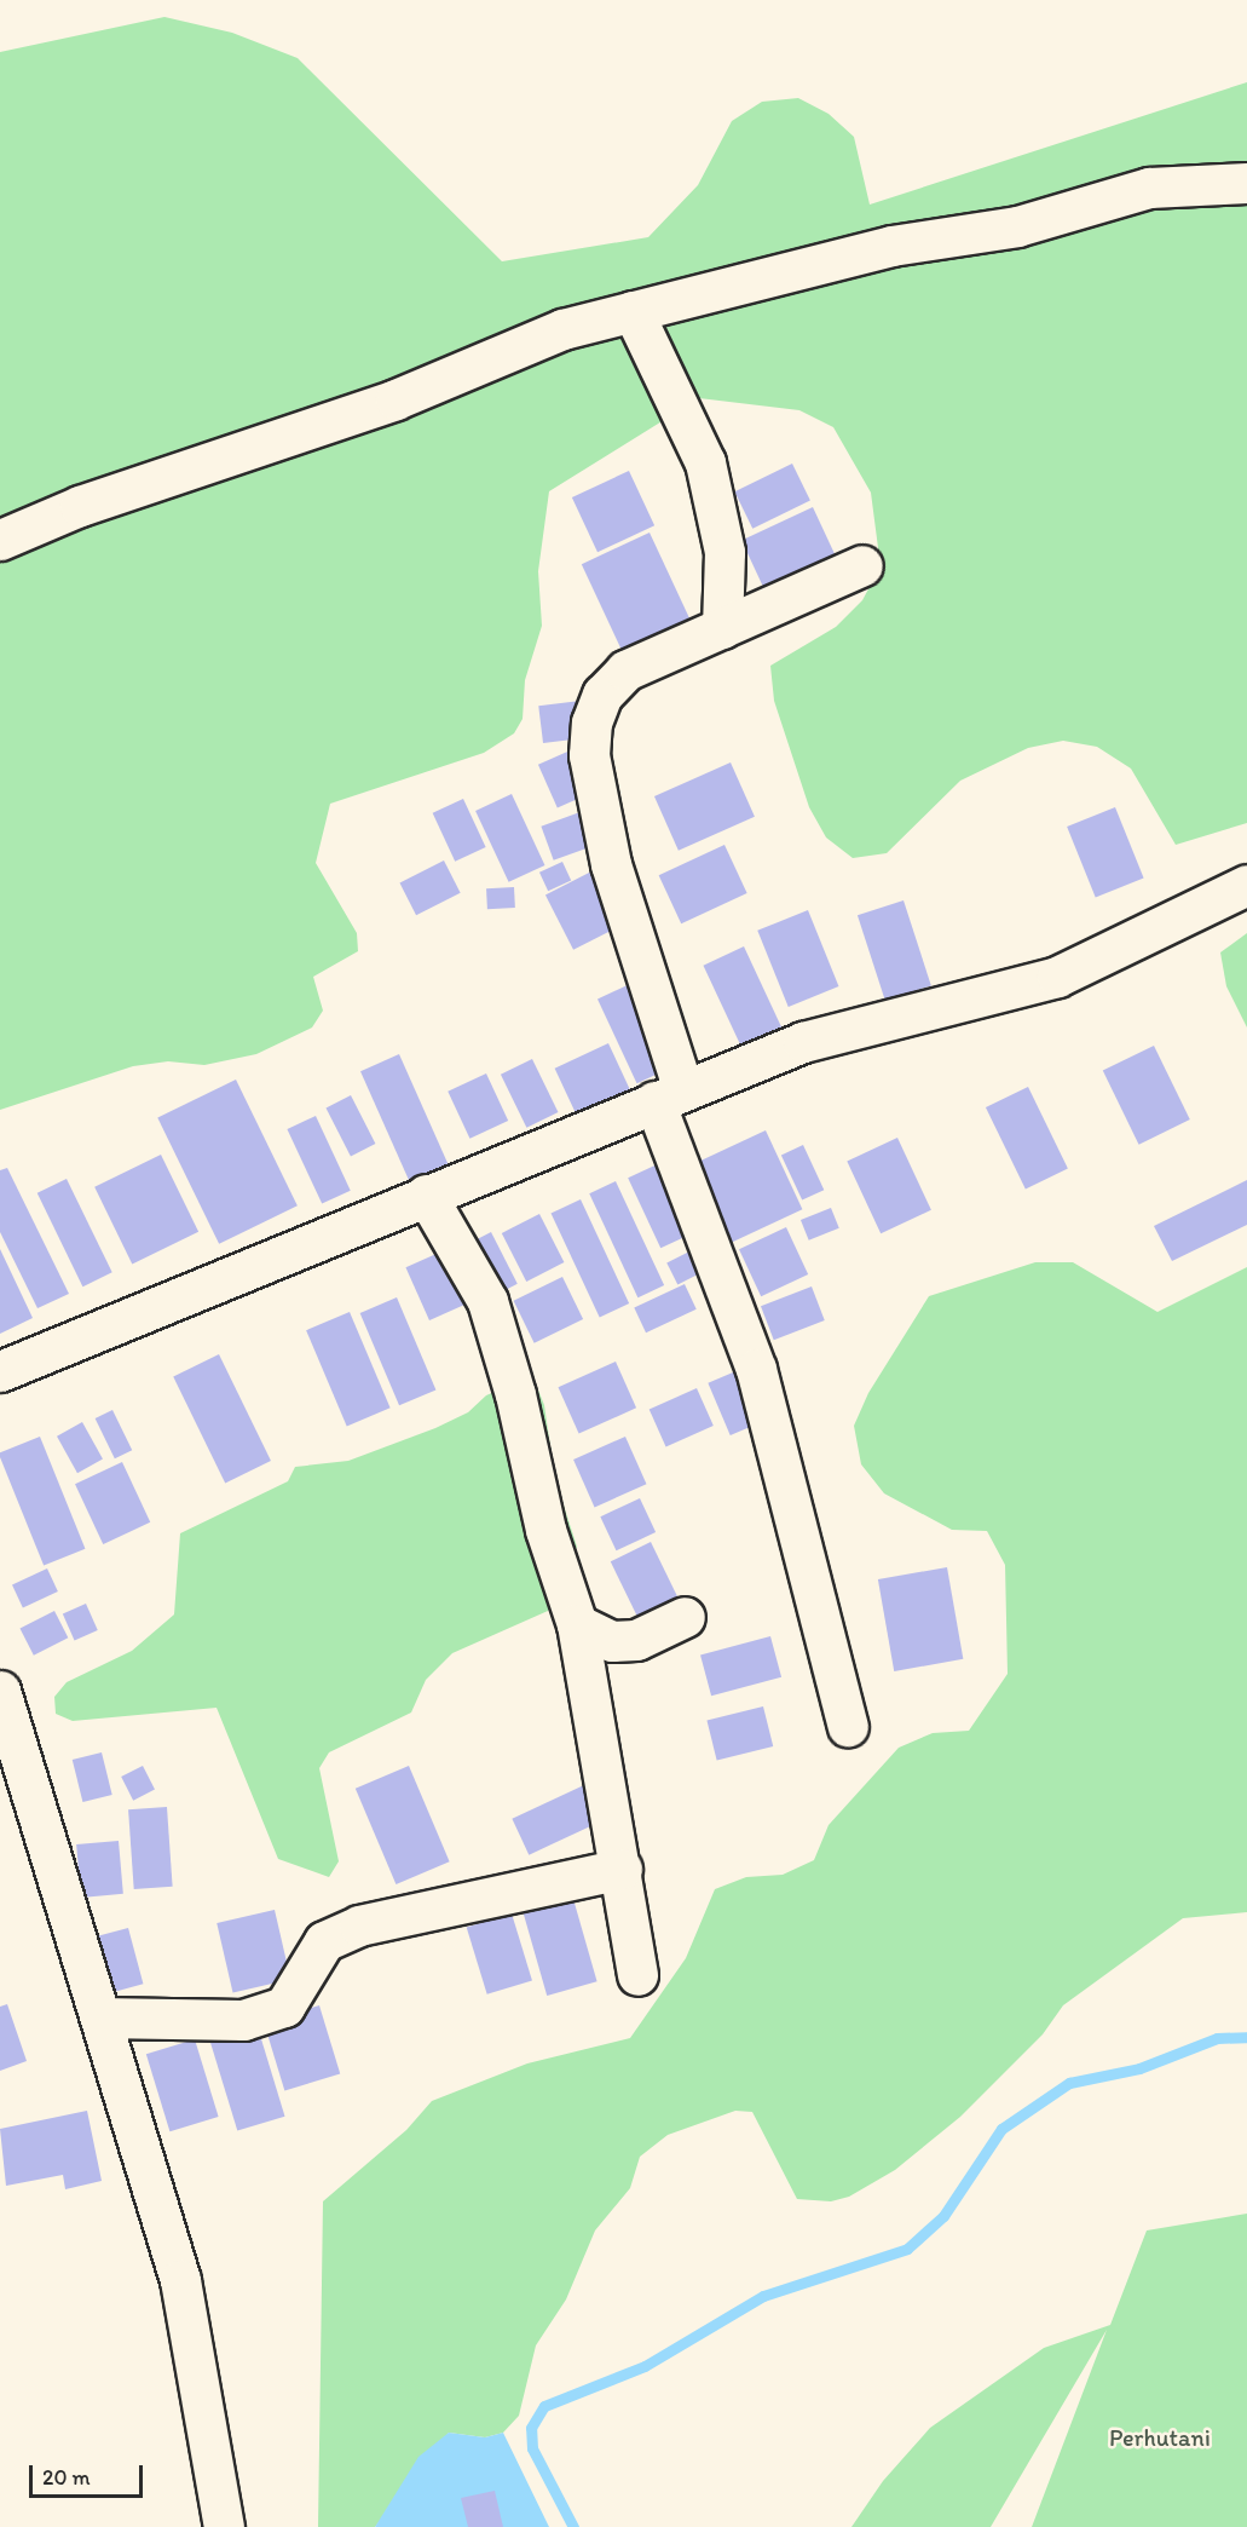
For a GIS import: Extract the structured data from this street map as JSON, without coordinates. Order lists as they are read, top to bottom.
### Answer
{
  "parks": ["Perhutani"],
  "scale_bar": "20 m"
}
